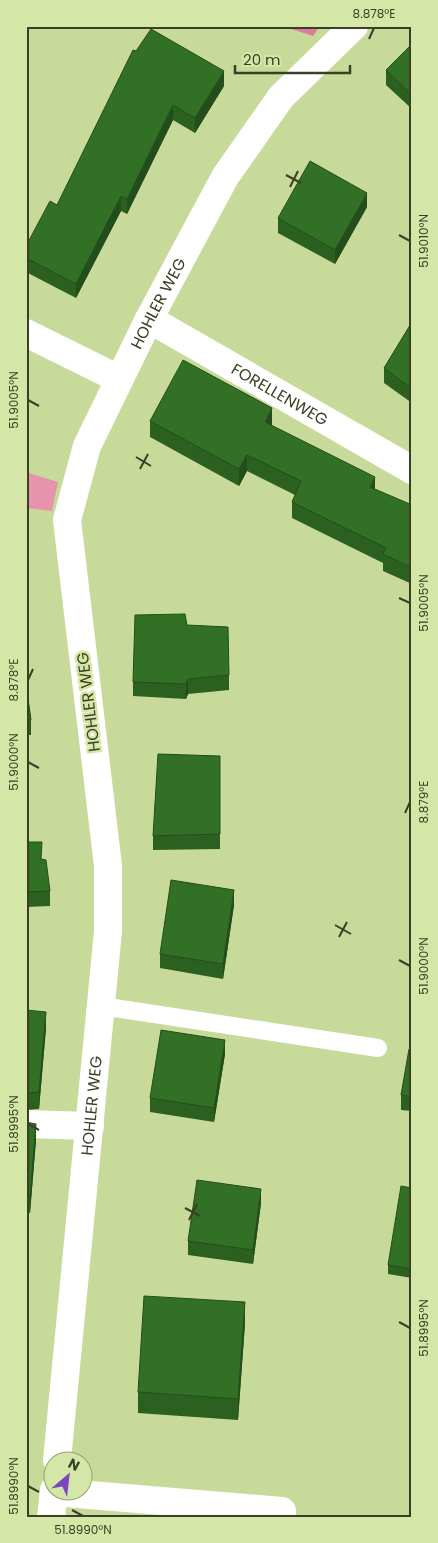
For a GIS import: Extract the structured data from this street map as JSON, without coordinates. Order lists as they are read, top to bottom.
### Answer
{
  "streets": {
    "street": ["HOHLER WEG", "FORELLENWEG"]
  },
  "crossings": [
    ["HOHLER WEG", "FORELLENWEG"]
  ],
  "scale_bar": "20 m",
  "north": "top right",
  "coordinates": [
    "8.878°E",
    "51.9010°N",
    "51.9005°N",
    "51.9000°N",
    "8.879°E",
    "51.8995°N",
    "51.8990°N"
  ]
}
